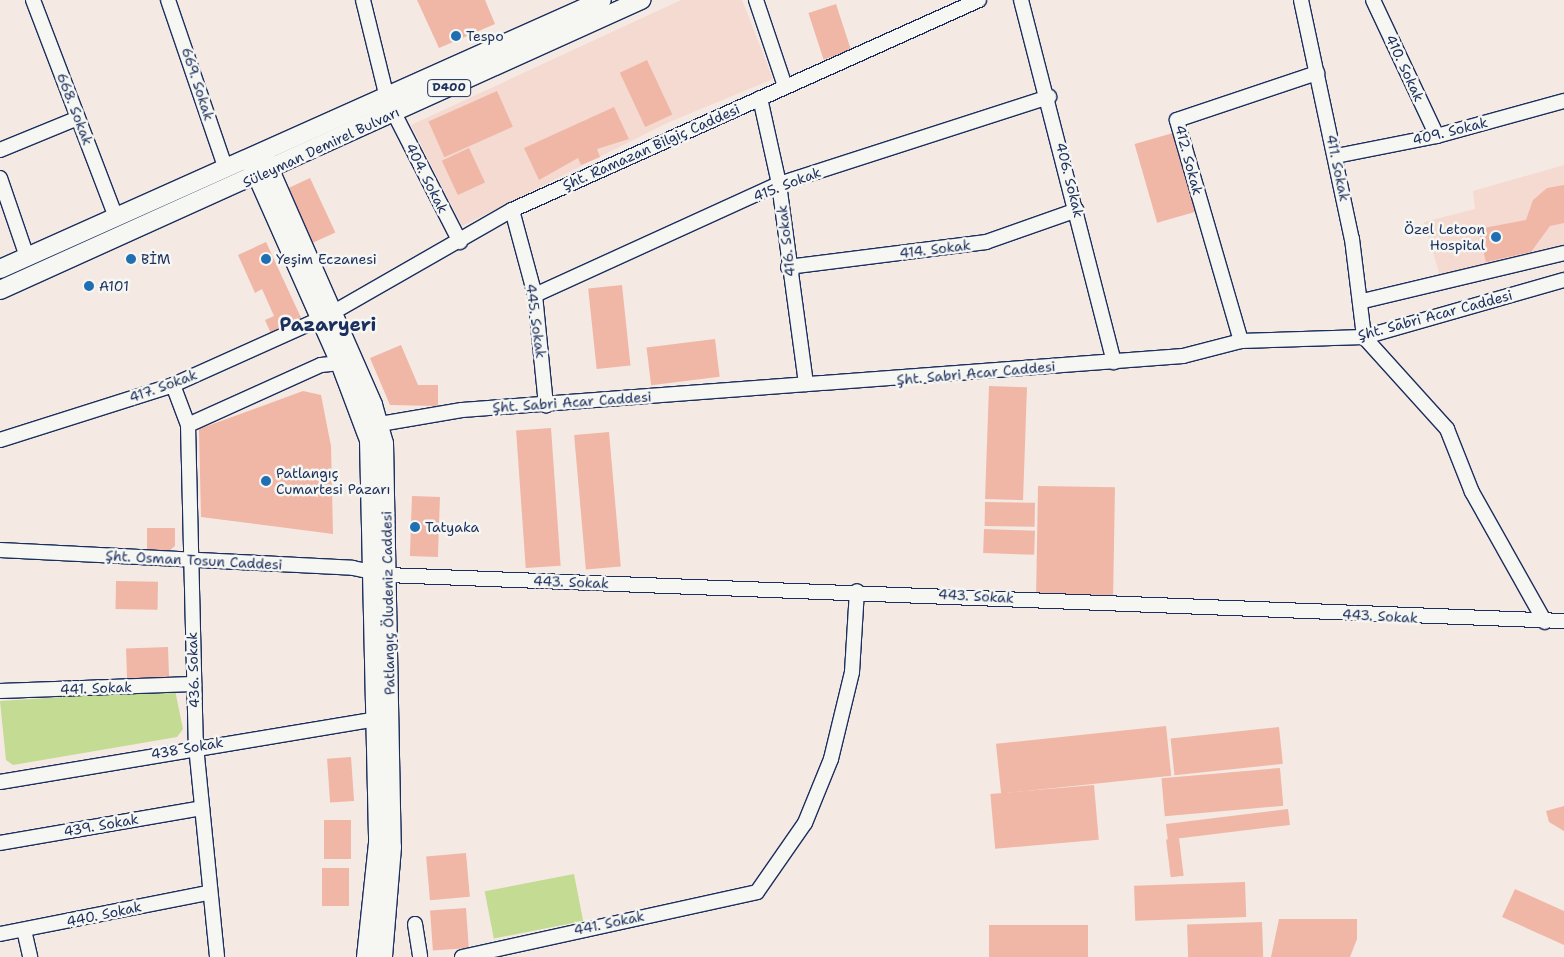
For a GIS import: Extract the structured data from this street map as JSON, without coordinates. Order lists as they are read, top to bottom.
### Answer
{
  "streets": {
    "main road": ["D400", "Süleyman Demirel Bulvarı", "Patlangıç Öludeniz Caddesi"],
    "street": [
      "410. Sokak",
      "669. Sokak",
      "668. Sokak",
      "409. Sokak",
      "Şht. Ramazan Bilgiç Caddesi",
      "412. Sokak",
      "411. Sokak",
      "404. Sokak",
      "406. Sokak",
      "415. Sokak",
      "416. Sokak",
      "414. Sokak",
      "Şht. Sabri Acar Caddesi",
      "445. Sokak",
      "417. Sokak",
      "Şht. Osman Tosun Caddesi",
      "443. Sokak",
      "436. Sokak",
      "441. Sokak",
      "438 Sokak",
      "439. Sokak",
      "440. Sokak"
    ]
  },
  "crossings": [
    ["410. Sokak", "409. Sokak"],
    ["669. Sokak", "Süleyman Demirel Bulvarı"],
    ["668. Sokak", "Süleyman Demirel Bulvarı"],
    ["409. Sokak", "411. Sokak"],
    ["Süleyman Demirel Bulvarı", "404. Sokak"],
    ["Süleyman Demirel Bulvarı", "Patlangıç Öludeniz Caddesi"],
    ["Şht. Ramazan Bilgiç Caddesi", "404. Sokak"],
    ["Şht. Ramazan Bilgiç Caddesi", "416. Sokak"],
    ["Şht. Ramazan Bilgiç Caddesi", "445. Sokak"],
    ["Şht. Ramazan Bilgiç Caddesi", "417. Sokak"],
    ["Şht. Ramazan Bilgiç Caddesi", "Patlangıç Öludeniz Caddesi"],
    ["412. Sokak", "411. Sokak"],
    ["412. Sokak", "Şht. Sabri Acar Caddesi"],
    ["411. Sokak", "Şht. Sabri Acar Caddesi"],
    ["406. Sokak", "415. Sokak"],
    ["406. Sokak", "414. Sokak"],
    ["406. Sokak", "Şht. Sabri Acar Caddesi"],
    ["415. Sokak", "416. Sokak"],
    ["415. Sokak", "445. Sokak"],
    ["416. Sokak", "414. Sokak"],
    ["416. Sokak", "Şht. Sabri Acar Caddesi"],
    ["Şht. Sabri Acar Caddesi", "445. Sokak"],
    ["Şht. Sabri Acar Caddesi", "Patlangıç Öludeniz Caddesi"],
    ["417. Sokak", "Patlangıç Öludeniz Caddesi"],
    ["417. Sokak", "436. Sokak"],
    ["Şht. Osman Tosun Caddesi", "443. Sokak"],
    ["Şht. Osman Tosun Caddesi", "Patlangıç Öludeniz Caddesi"],
    ["Şht. Osman Tosun Caddesi", "436. Sokak"],
    ["443. Sokak", "Patlangıç Öludeniz Caddesi"],
    ["443. Sokak", "441. Sokak"],
    ["Patlangıç Öludeniz Caddesi", "438 Sokak"],
    ["436. Sokak", "441. Sokak"],
    ["436. Sokak", "438 Sokak"],
    ["436. Sokak", "439. Sokak"],
    ["436. Sokak", "440. Sokak"]
  ],
  "districts": ["Pazaryeri"],
  "places": [
    "Tespo",
    "Özel Letoon Hospital",
    "BİM",
    "Yeşim Eczanesi",
    "A101",
    "Patlangıç Cumartesi Pazarı",
    "Tatyaka"
  ]
}
